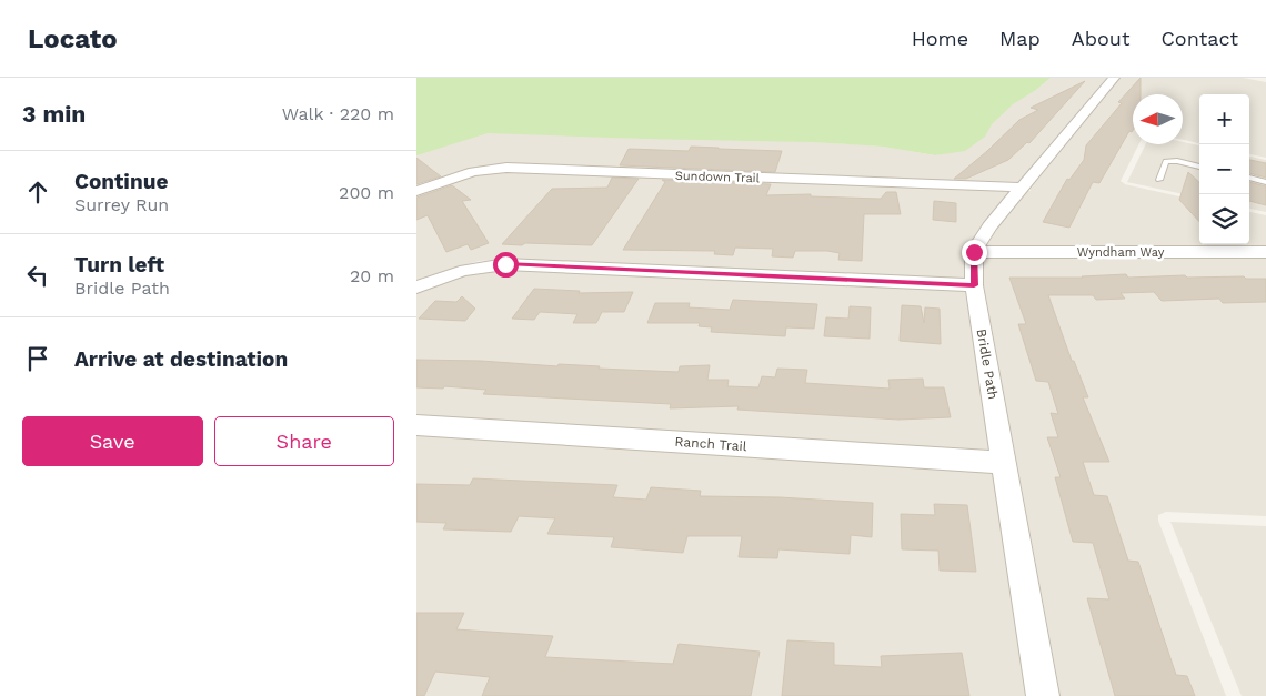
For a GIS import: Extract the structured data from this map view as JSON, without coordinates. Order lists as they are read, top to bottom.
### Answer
{
  "streets": {
    "street": [
      "Sundown Trail",
      "Wyndham Way",
      "Bridle Path",
      "Ranch Trail"
    ]
  },
  "crossings": [
    ["Wyndham Way", "Bridle Path"],
    ["Bridle Path", "Ranch Trail"]
  ],
  "north": "left",
  "page": {
    "header": "Locato",
    "nav": [
      "Home",
      "Map",
      "About",
      "Contact"
    ],
    "heading": ["3 min", "Walk · 220 m"],
    "map_buttons": ["+", "−"],
    "list": [
      ["Continue", "Surrey Run", "200 m"],
      ["Turn left", "Bridle Path", "20 m"],
      "Arrive at destination"
    ],
    "buttons": ["Save", "Share"]
  }
}
